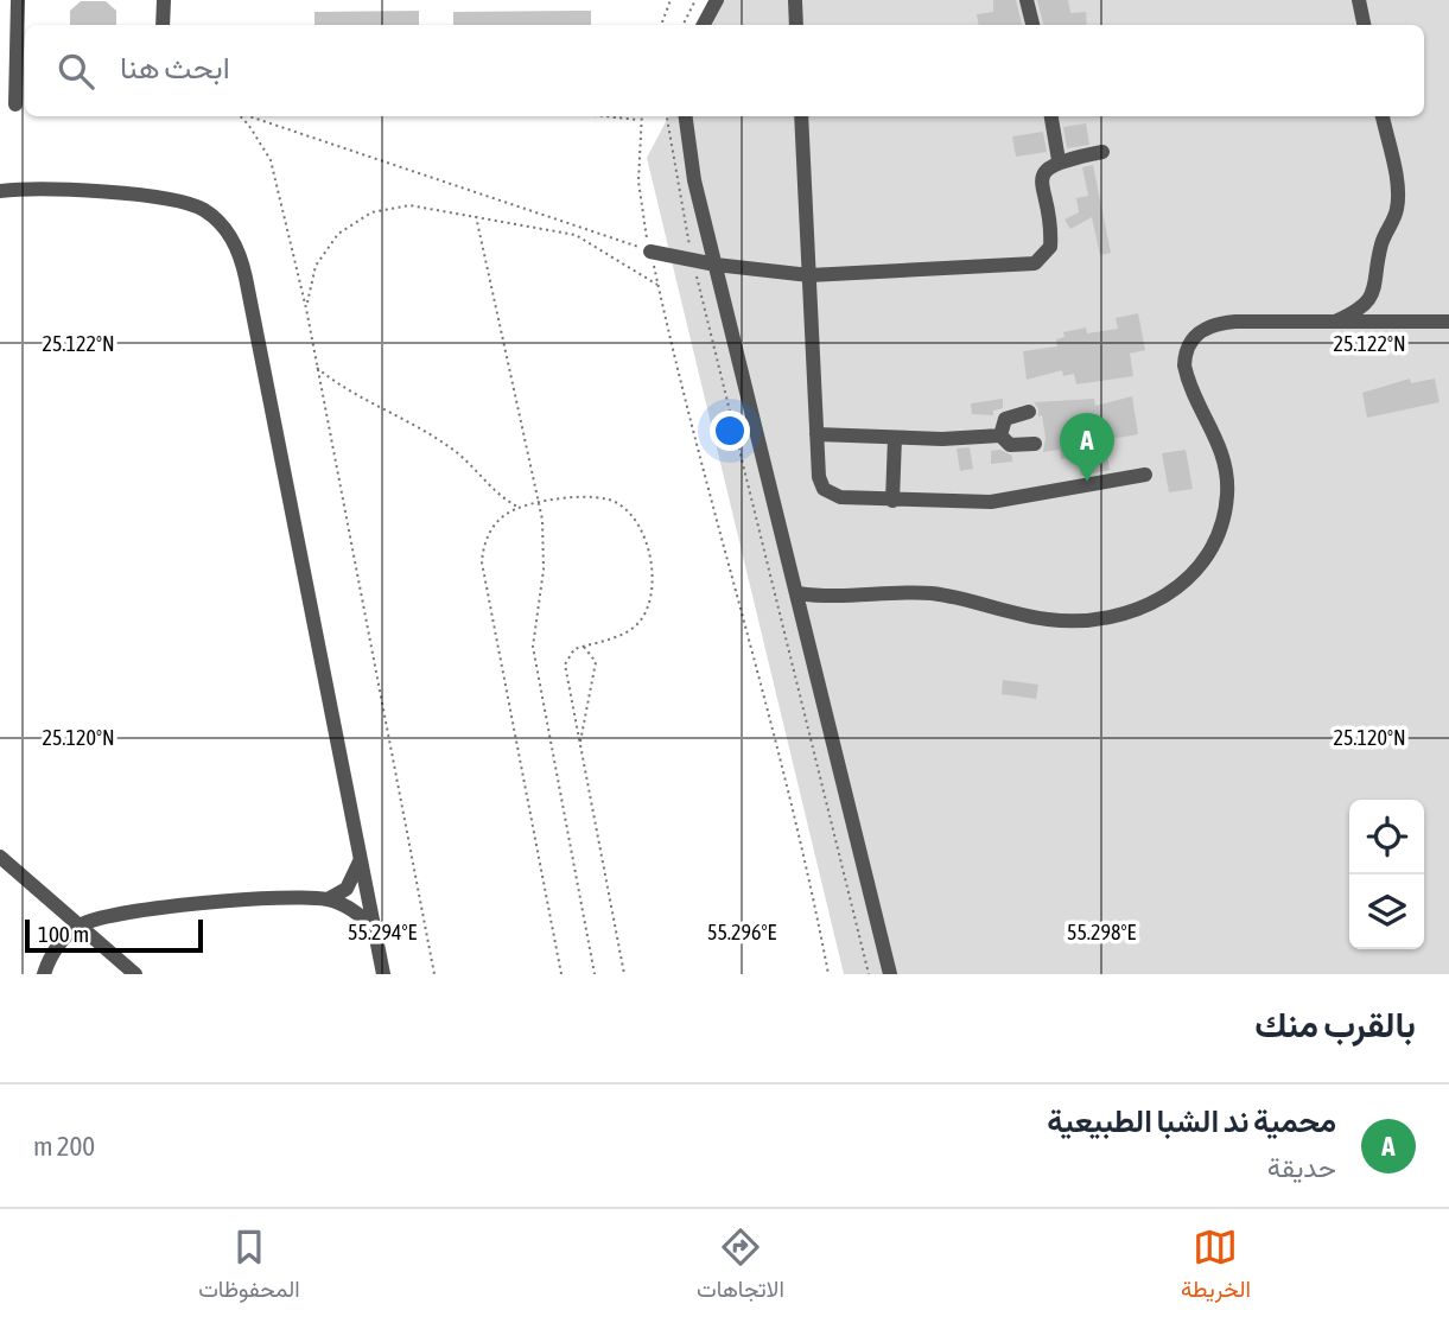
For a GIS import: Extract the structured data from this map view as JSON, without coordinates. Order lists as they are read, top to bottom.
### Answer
{
  "scale_bar": "100 m",
  "page": {
    "search": "ابحث هنا",
    "pins": "A",
    "scale": "100 m",
    "heading": "بالقرب منك",
    "list": [
      {
        "mark": "A",
        "name": "محمية ند الشبا الطبيعية",
        "note": "حديقة",
        "value": "200 m"
      }
    ],
    "nav": ["الخريطة", "الاتجاهات", "المحفوظات"]
  },
  "coordinates": [
    "25.122°N",
    "25.120°N",
    "55.294°E",
    "55.296°E",
    "55.298°E"
  ]
}
